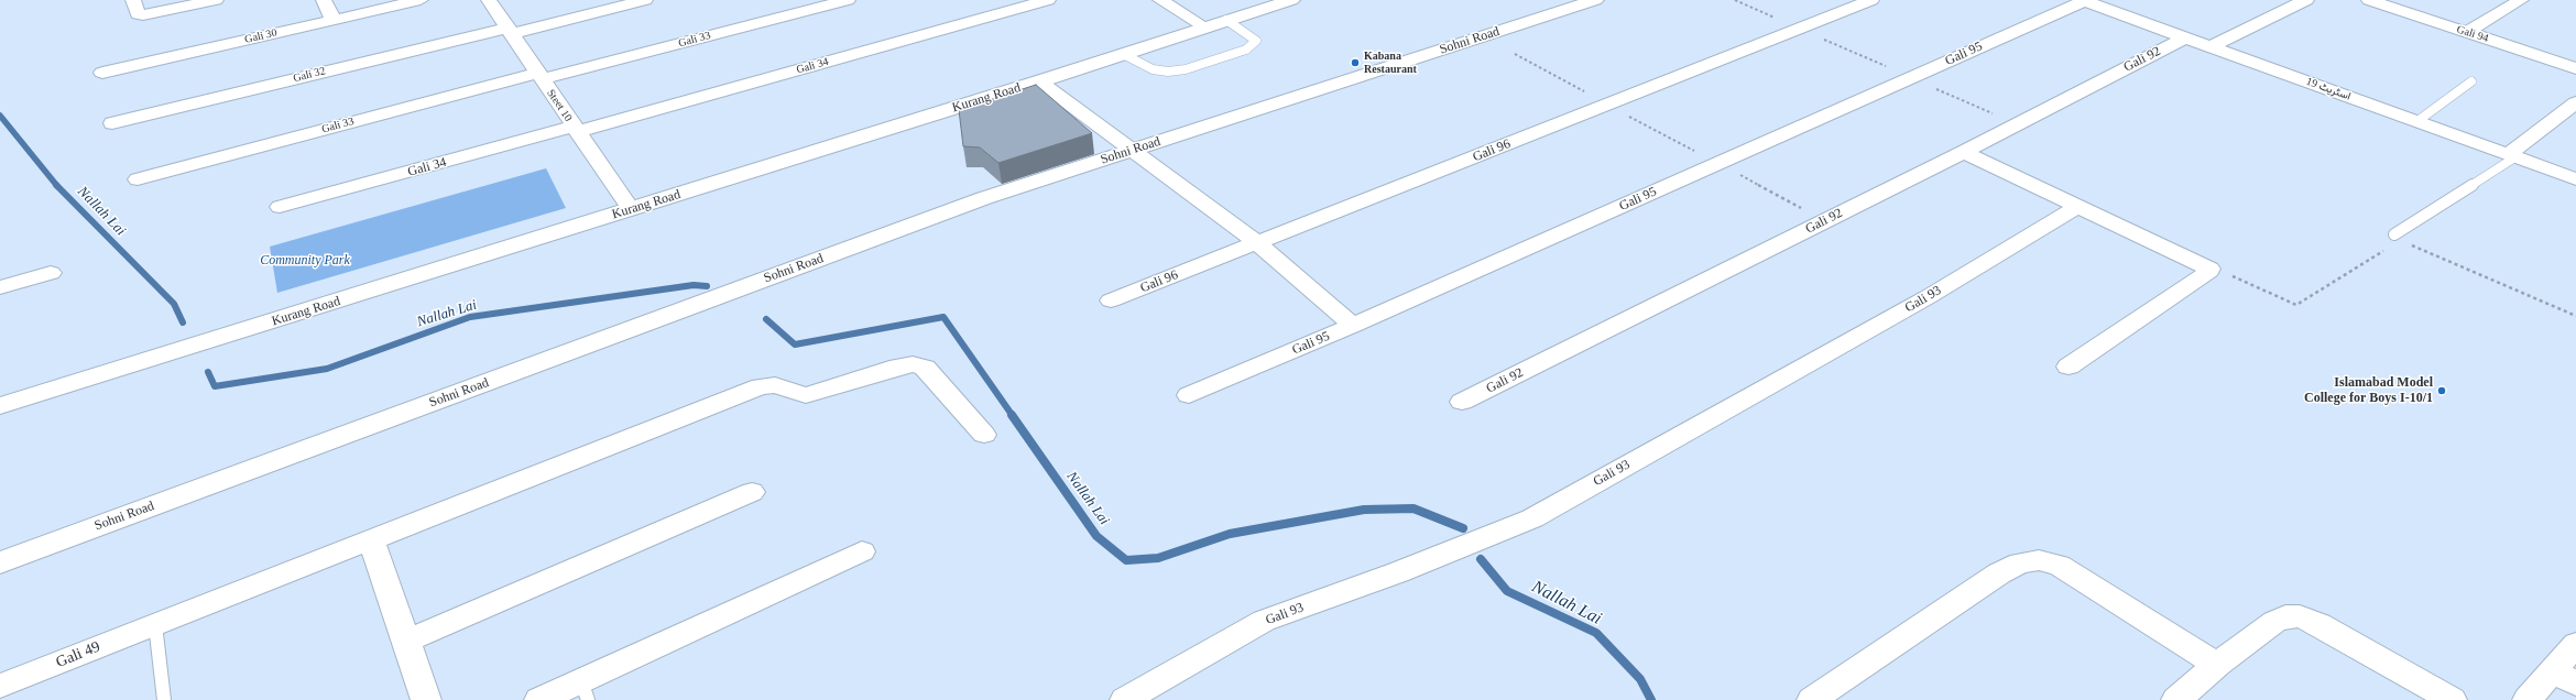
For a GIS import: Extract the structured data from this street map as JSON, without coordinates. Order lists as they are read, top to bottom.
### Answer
{
  "streets": {
    "street": [
      "Gali 94",
      "Gali 30",
      "Gali 33",
      "Sohni Road",
      "Gali 95",
      "Gali 92",
      "Gali 34",
      "Gali 32",
      "اسٹریٹ 19",
      "Kurang Road",
      "Steet 10",
      "Gali 96",
      "Gali 93",
      "Gali 49"
    ]
  },
  "crossings": [
    ["Gali 33", "Steet 10"],
    ["Gali 95", "اسٹریٹ 19"],
    ["Gali 92", "اسٹریٹ 19"],
    ["Gali 34", "Steet 10"],
    ["Gali 32", "Steet 10"],
    ["Kurang Road", "Steet 10"]
  ],
  "water": ["Nallah Lai"],
  "parks": ["Community Park"],
  "places": ["Kabana Restaurant", "Islamabad Model College for Boys I-10/1"]
}
